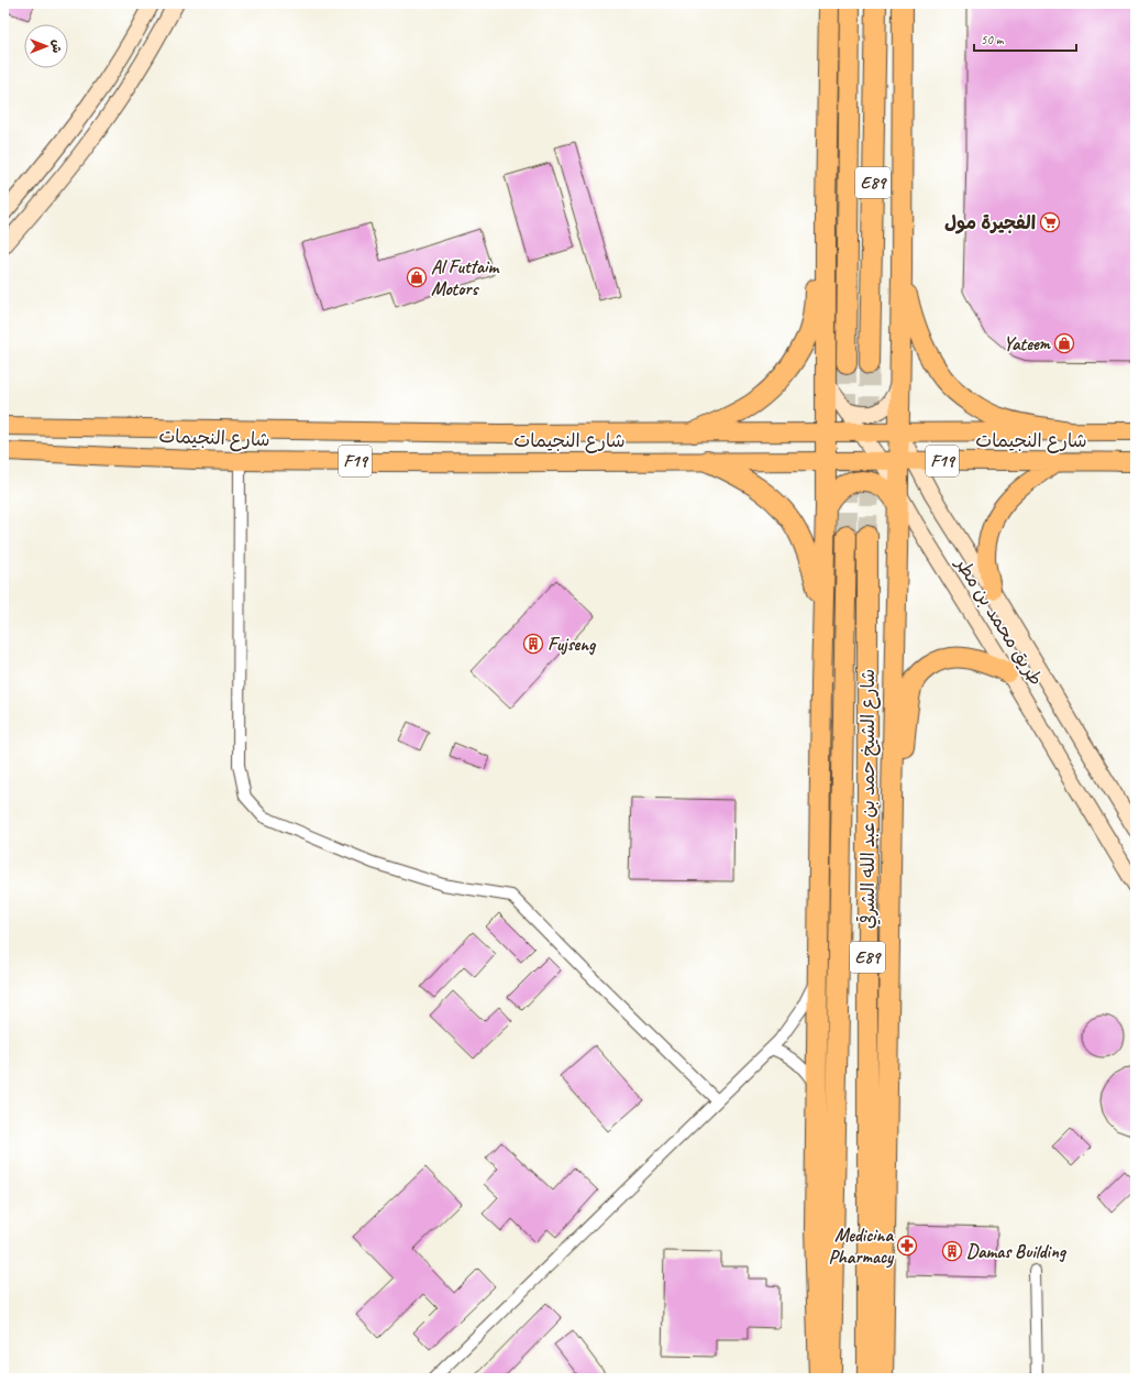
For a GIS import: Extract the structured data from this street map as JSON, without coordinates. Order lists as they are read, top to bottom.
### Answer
{
  "streets": {
    "highway": ["E89", "شارع الشيخ حمد بن عبد الله الشرقي"],
    "main road": ["شارع النجيمات", "F19"],
    "street": ["طريق محمد بن مطر"]
  },
  "crossings": [
    ["شارع النجيمات", "طريق محمد بن مطر"]
  ],
  "places": {
    "supermarket": ["الفجيرة مول"],
    "shop": ["Al Futtaim Motors", "Yateem"],
    "building": ["Fujseng", "Damas Building"],
    "pharmacy": ["Medicina Pharmacy"]
  },
  "scale_bar": "50 m",
  "north": "right"
}
